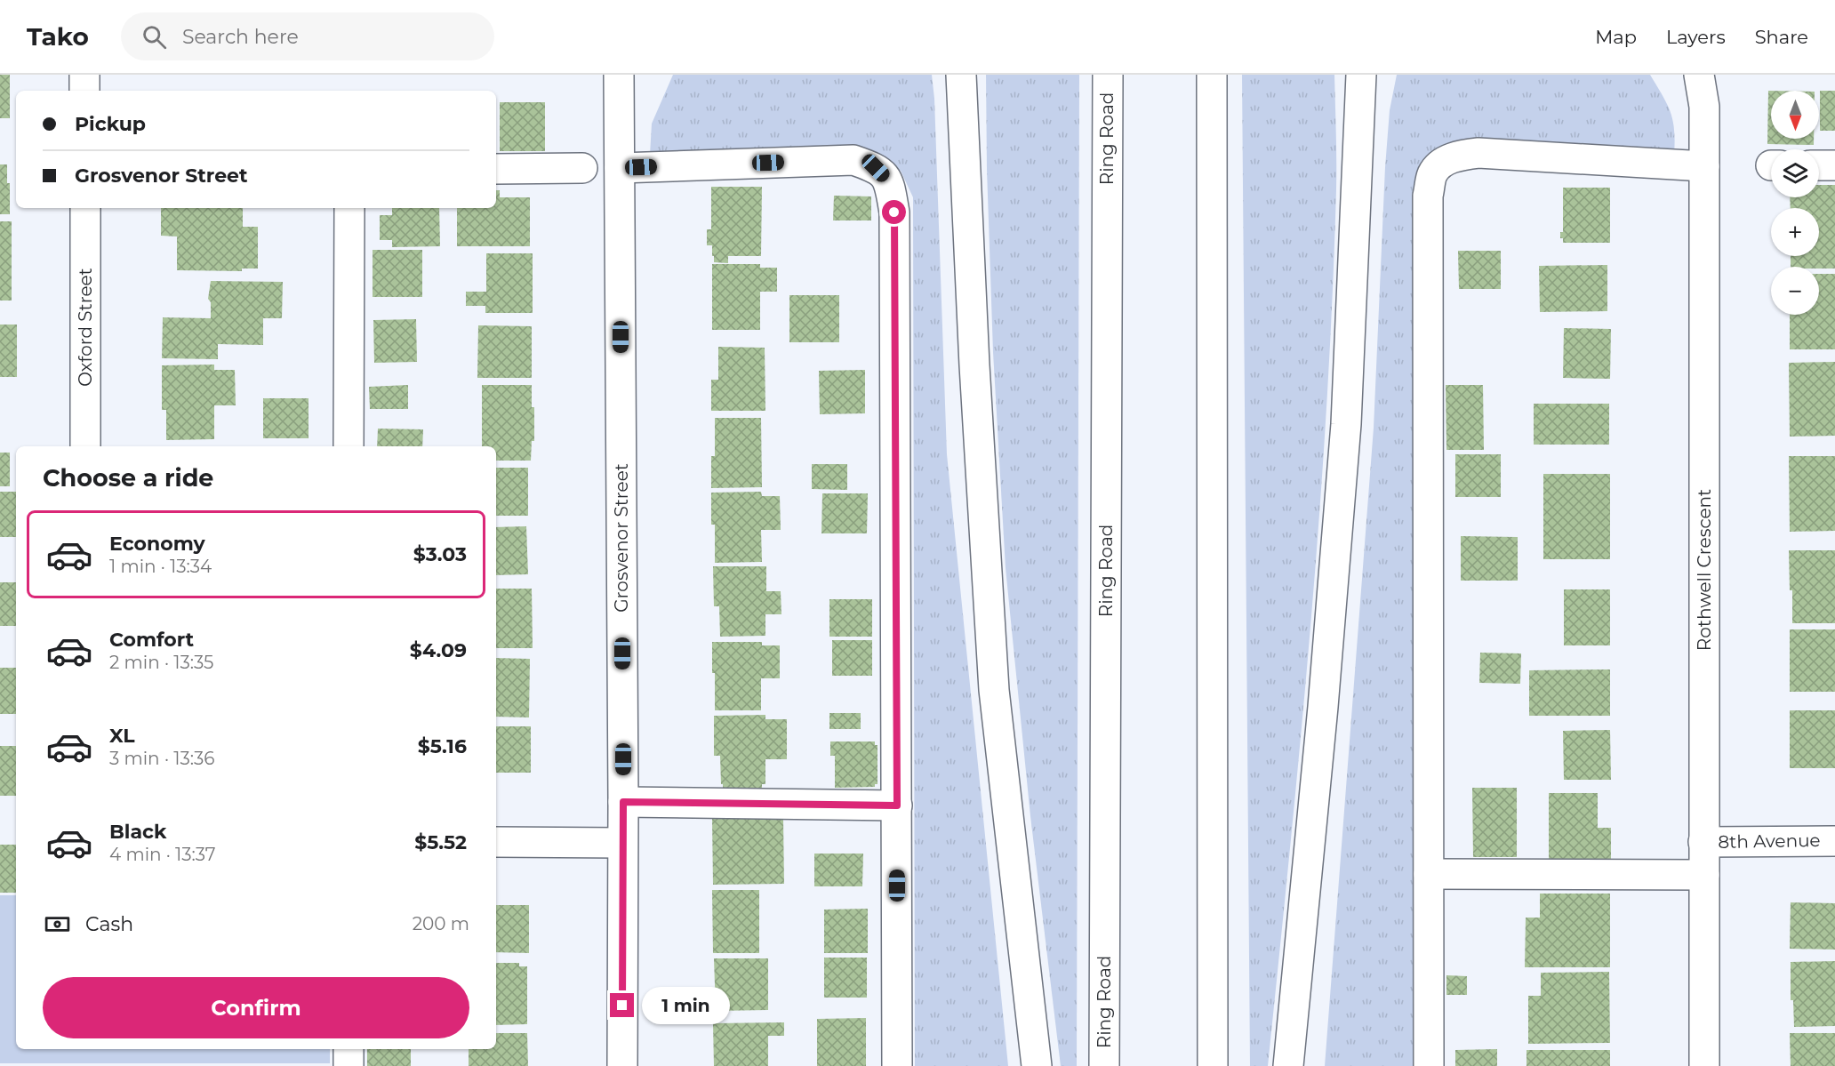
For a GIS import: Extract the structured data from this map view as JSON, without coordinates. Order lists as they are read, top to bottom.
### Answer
{
  "streets": {
    "main road": [
      "Ring Road",
      "Oxford Street",
      "Grosvenor Street",
      "Rothwell Crescent",
      "8th Avenue"
    ]
  },
  "crossings": [
    ["Rothwell Crescent", "8th Avenue"]
  ],
  "north": "bottom",
  "page": {
    "header": "Tako",
    "search": "Search here",
    "nav": ["Map", "Layers", "Share"],
    "map_buttons": ["+", "−"],
    "banner": ["Pickup", "Grosvenor Street"],
    "heading": "Choose a ride",
    "list": [
      {
        "name": "Economy",
        "note": "1 min · 13:34",
        "value": "$3.03"
      },
      {
        "name": "Comfort",
        "note": "2 min · 13:35",
        "value": "$4.09"
      },
      {
        "name": "XL",
        "note": "3 min · 13:36",
        "value": "$5.16"
      },
      {
        "name": "Black",
        "note": "4 min · 13:37",
        "value": "$5.52"
      }
    ],
    "pay": ["Cash", "200 m"],
    "buttons": "Confirm",
    "bubble": "1 min"
  }
}
